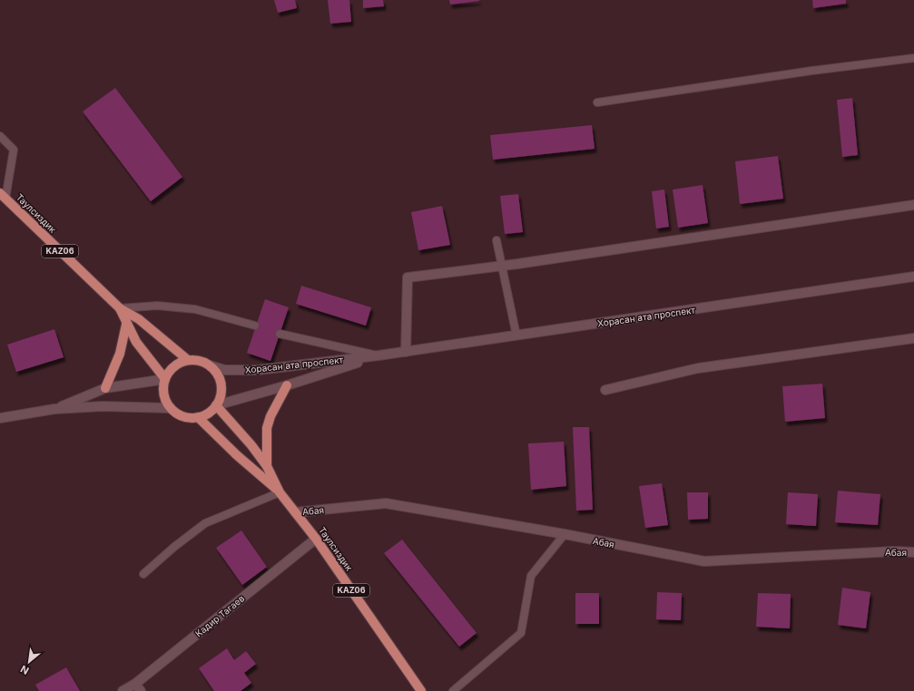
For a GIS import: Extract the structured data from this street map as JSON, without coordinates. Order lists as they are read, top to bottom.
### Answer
{
  "streets": {
    "main road": ["Таулсиздик", "KAZ06"],
    "street": ["Хорасан ата проспект", "Абая", "Кадир Тагаев"]
  },
  "crossings": [
    ["Таулсиздик", "Хорасан ата проспект"],
    ["Таулсиздик", "Абая"],
    ["Таулсиздик", "Кадир Тагаев"]
  ],
  "north": "bottom left"
}
